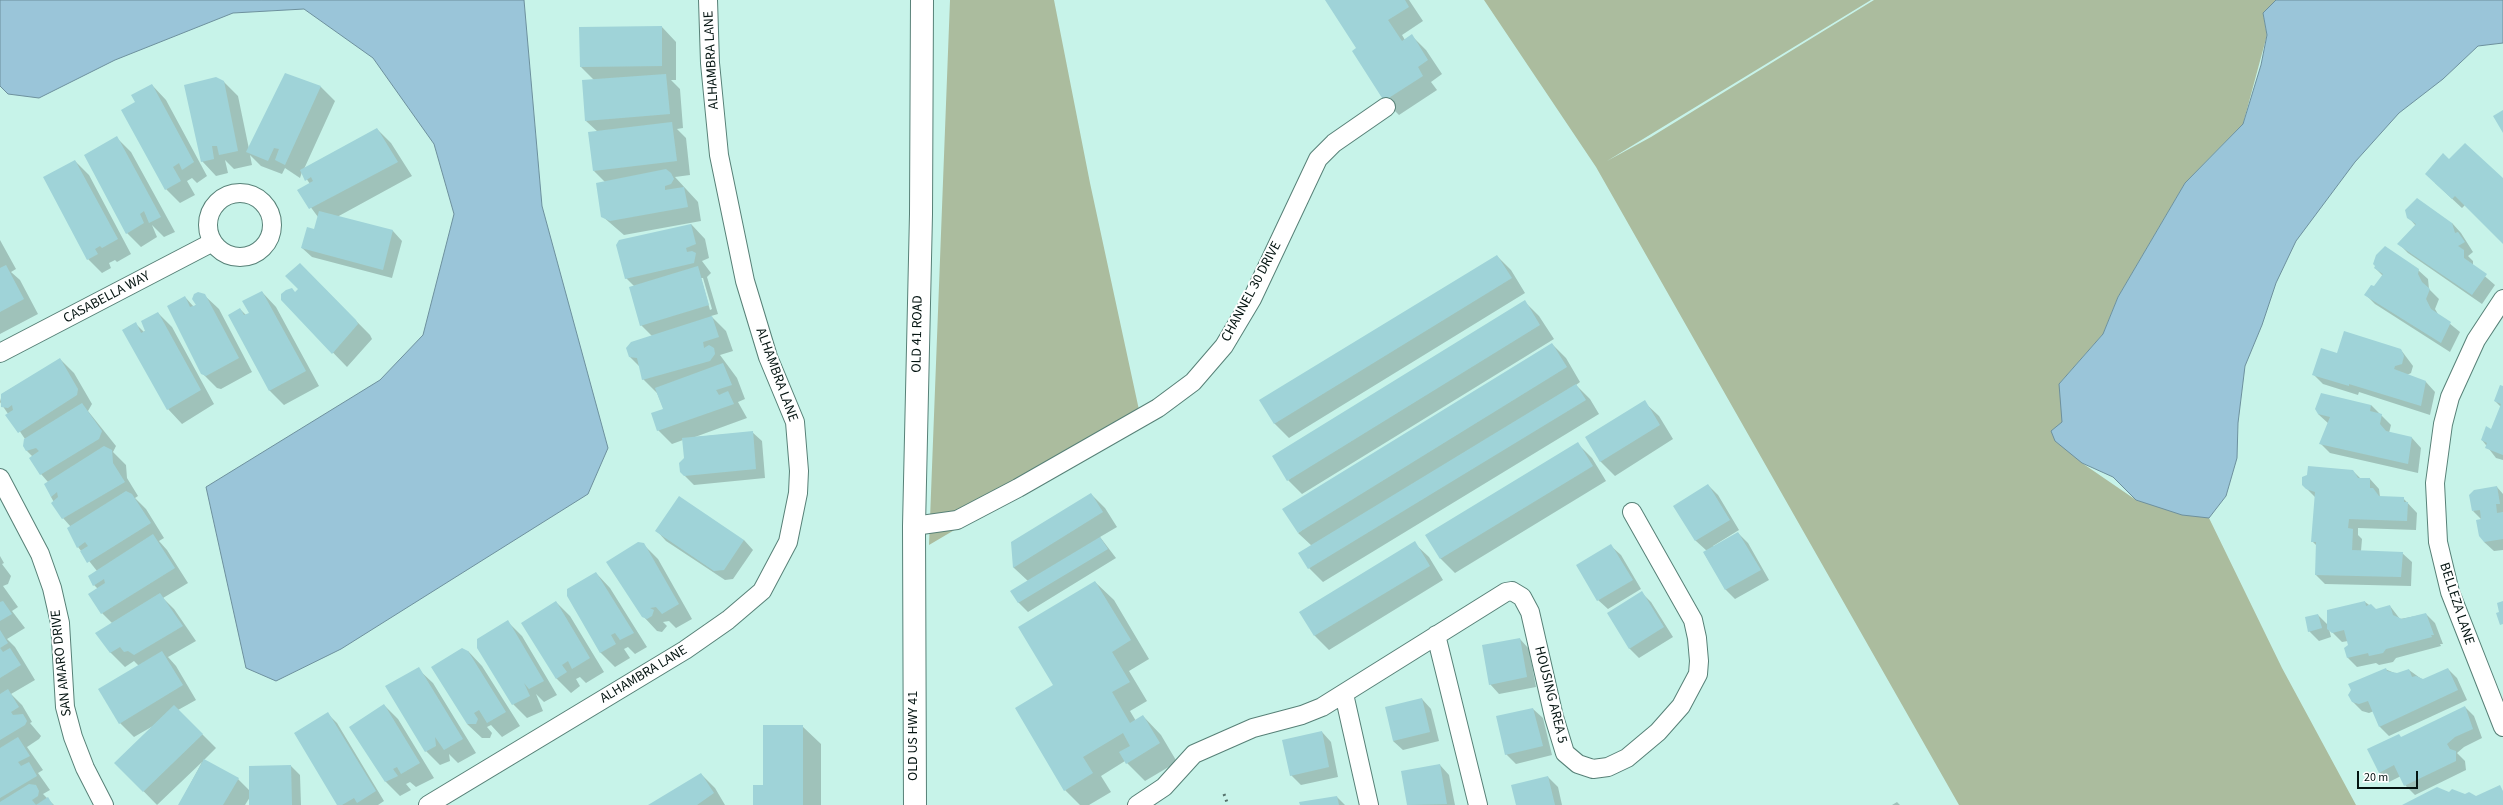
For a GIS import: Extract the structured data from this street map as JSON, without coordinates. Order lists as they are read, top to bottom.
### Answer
{
  "streets": {
    "street": [
      "ALHAMBRA LANE",
      "CHANNEL 30 DRIVE",
      "CASABELLA WAY",
      "OLD 41 ROAD",
      "BELLEZA LANE",
      "SAN AMARO DRIVE",
      "HOUSING AREA 5",
      "OLD US HWY 41"
    ]
  },
  "crossings": [
    ["CHANNEL 30 DRIVE", "OLD 41 ROAD"],
    ["OLD 41 ROAD", "OLD US HWY 41"]
  ],
  "scale_bar": "20 m"
}
